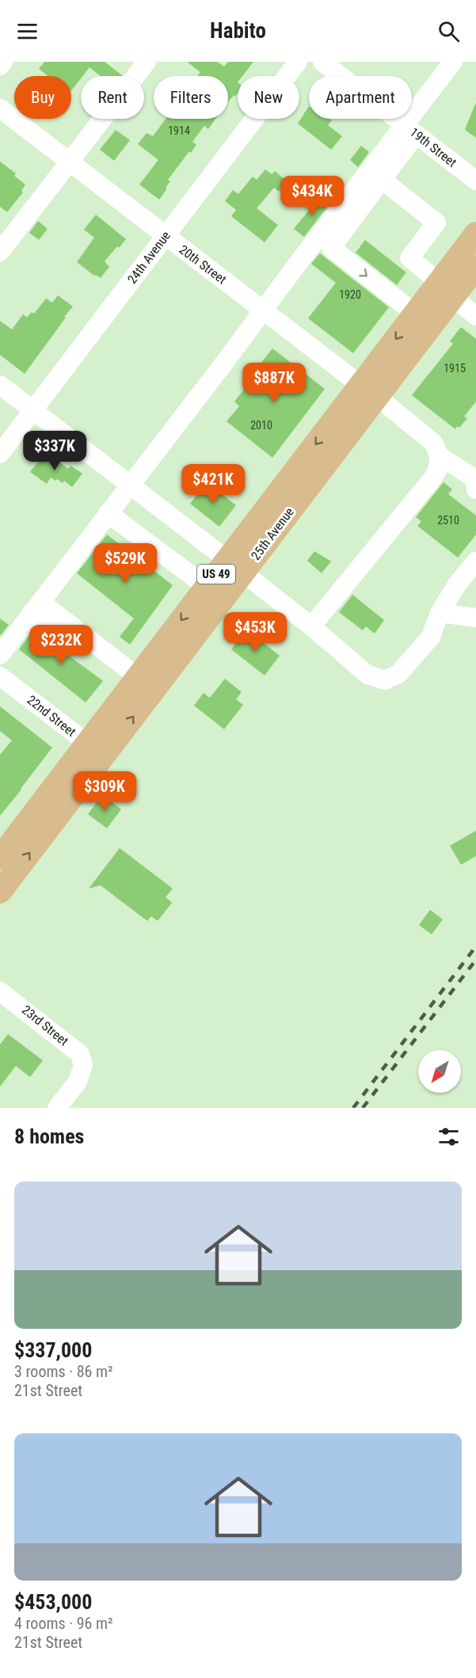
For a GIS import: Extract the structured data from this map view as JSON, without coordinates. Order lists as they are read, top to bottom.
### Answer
{
  "streets": {
    "main road": ["25th Avenue", "US 49"],
    "street": [
      "19th Street",
      "24th Avenue",
      "20th Street",
      "22nd Street",
      "23rd Street"
    ]
  },
  "crossings": [
    ["24th Avenue", "20th Street"],
    ["20th Street", "25th Avenue"],
    ["25th Avenue", "22nd Street"]
  ],
  "house_numbers": [
    "1914",
    "1920",
    "1915",
    "2010",
    "2510"
  ],
  "north": "bottom left",
  "page": {
    "header": "Habito",
    "chip": [
      "Buy",
      "Rent",
      "Filters",
      "New",
      "Apartment"
    ],
    "price": [
      "$434K",
      "$887K",
      "$337K",
      "$421K",
      "$529K",
      "$453K",
      "$232K",
      "$309K"
    ],
    "heading": "8 homes",
    "list": [
      {
        "name": "$337,000",
        "note": "3 rooms · 86 m² · 21st Street"
      },
      {
        "name": "$453,000",
        "note": "4 rooms · 96 m² · 21st Street"
      }
    ]
  }
}
